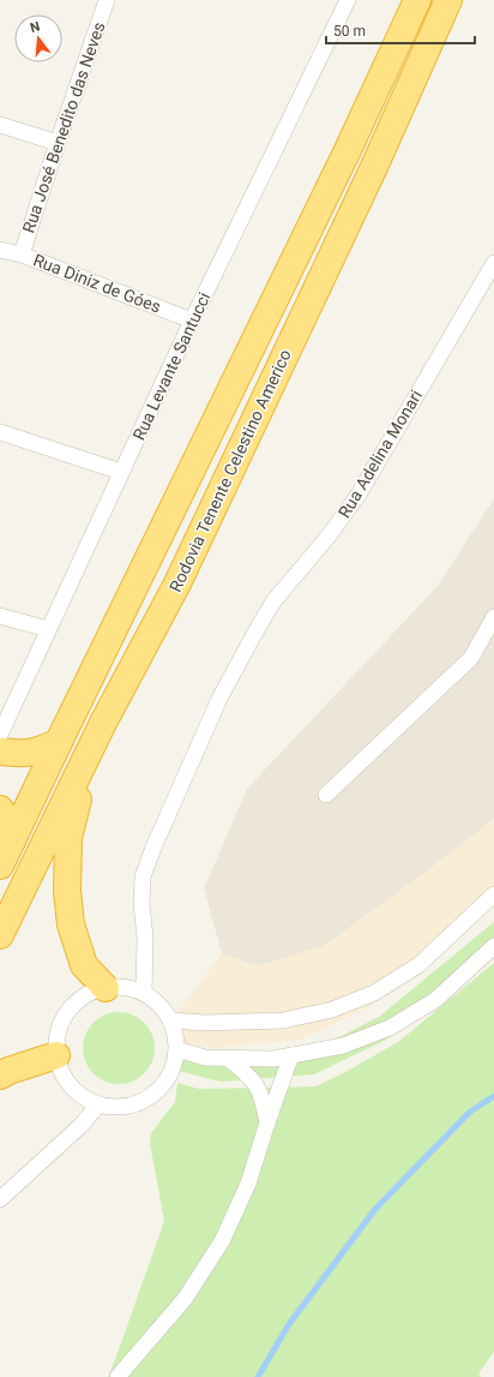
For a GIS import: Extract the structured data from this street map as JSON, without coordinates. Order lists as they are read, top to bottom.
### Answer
{
  "streets": {
    "highway": ["Rodovia Tenente Celestino Americo"],
    "street": [
      "Rua José Benedito das Neves",
      "Rua Diniz de Góes",
      "Rua Levante Santucci",
      "Rua Adelina Monari"
    ]
  },
  "crossings": [
    ["Rua José Benedito das Neves", "Rua Diniz de Góes"],
    ["Rua Diniz de Góes", "Rua Levante Santucci"]
  ],
  "scale_bar": "50 m",
  "north": "top"
}
